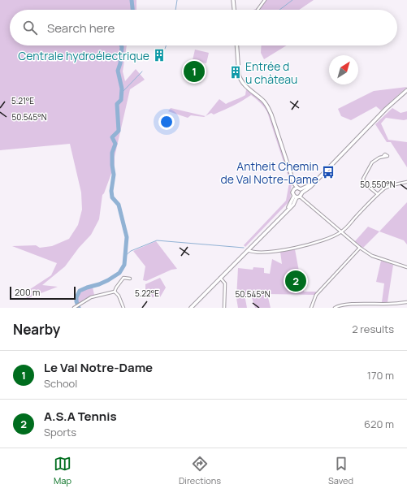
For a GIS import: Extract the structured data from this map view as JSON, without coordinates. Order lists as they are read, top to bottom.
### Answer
{
  "places": {
    "building": ["Centrale hydroélectrique", "Entrée d u chàteau"],
    "bus stop": ["Antheit Chemin de Val Notre-Dame"]
  },
  "scale_bar": "200 m",
  "north": "top right",
  "page": {
    "search": "Search here",
    "pins": ["1", "2"],
    "scale": "200 m",
    "heading": ["Nearby", "2 results"],
    "list": [
      {
        "mark": "1",
        "name": "Le Val Notre-Dame",
        "note": "School",
        "value": "170 m"
      },
      {
        "mark": "2",
        "name": "A.S.A Tennis",
        "note": "Sports",
        "value": "620 m"
      }
    ],
    "nav": ["Map", "Directions", "Saved"]
  },
  "coordinates": [
    "5.21°E",
    "50.545°N",
    "50.550°N",
    "5.22°E"
  ]
}
